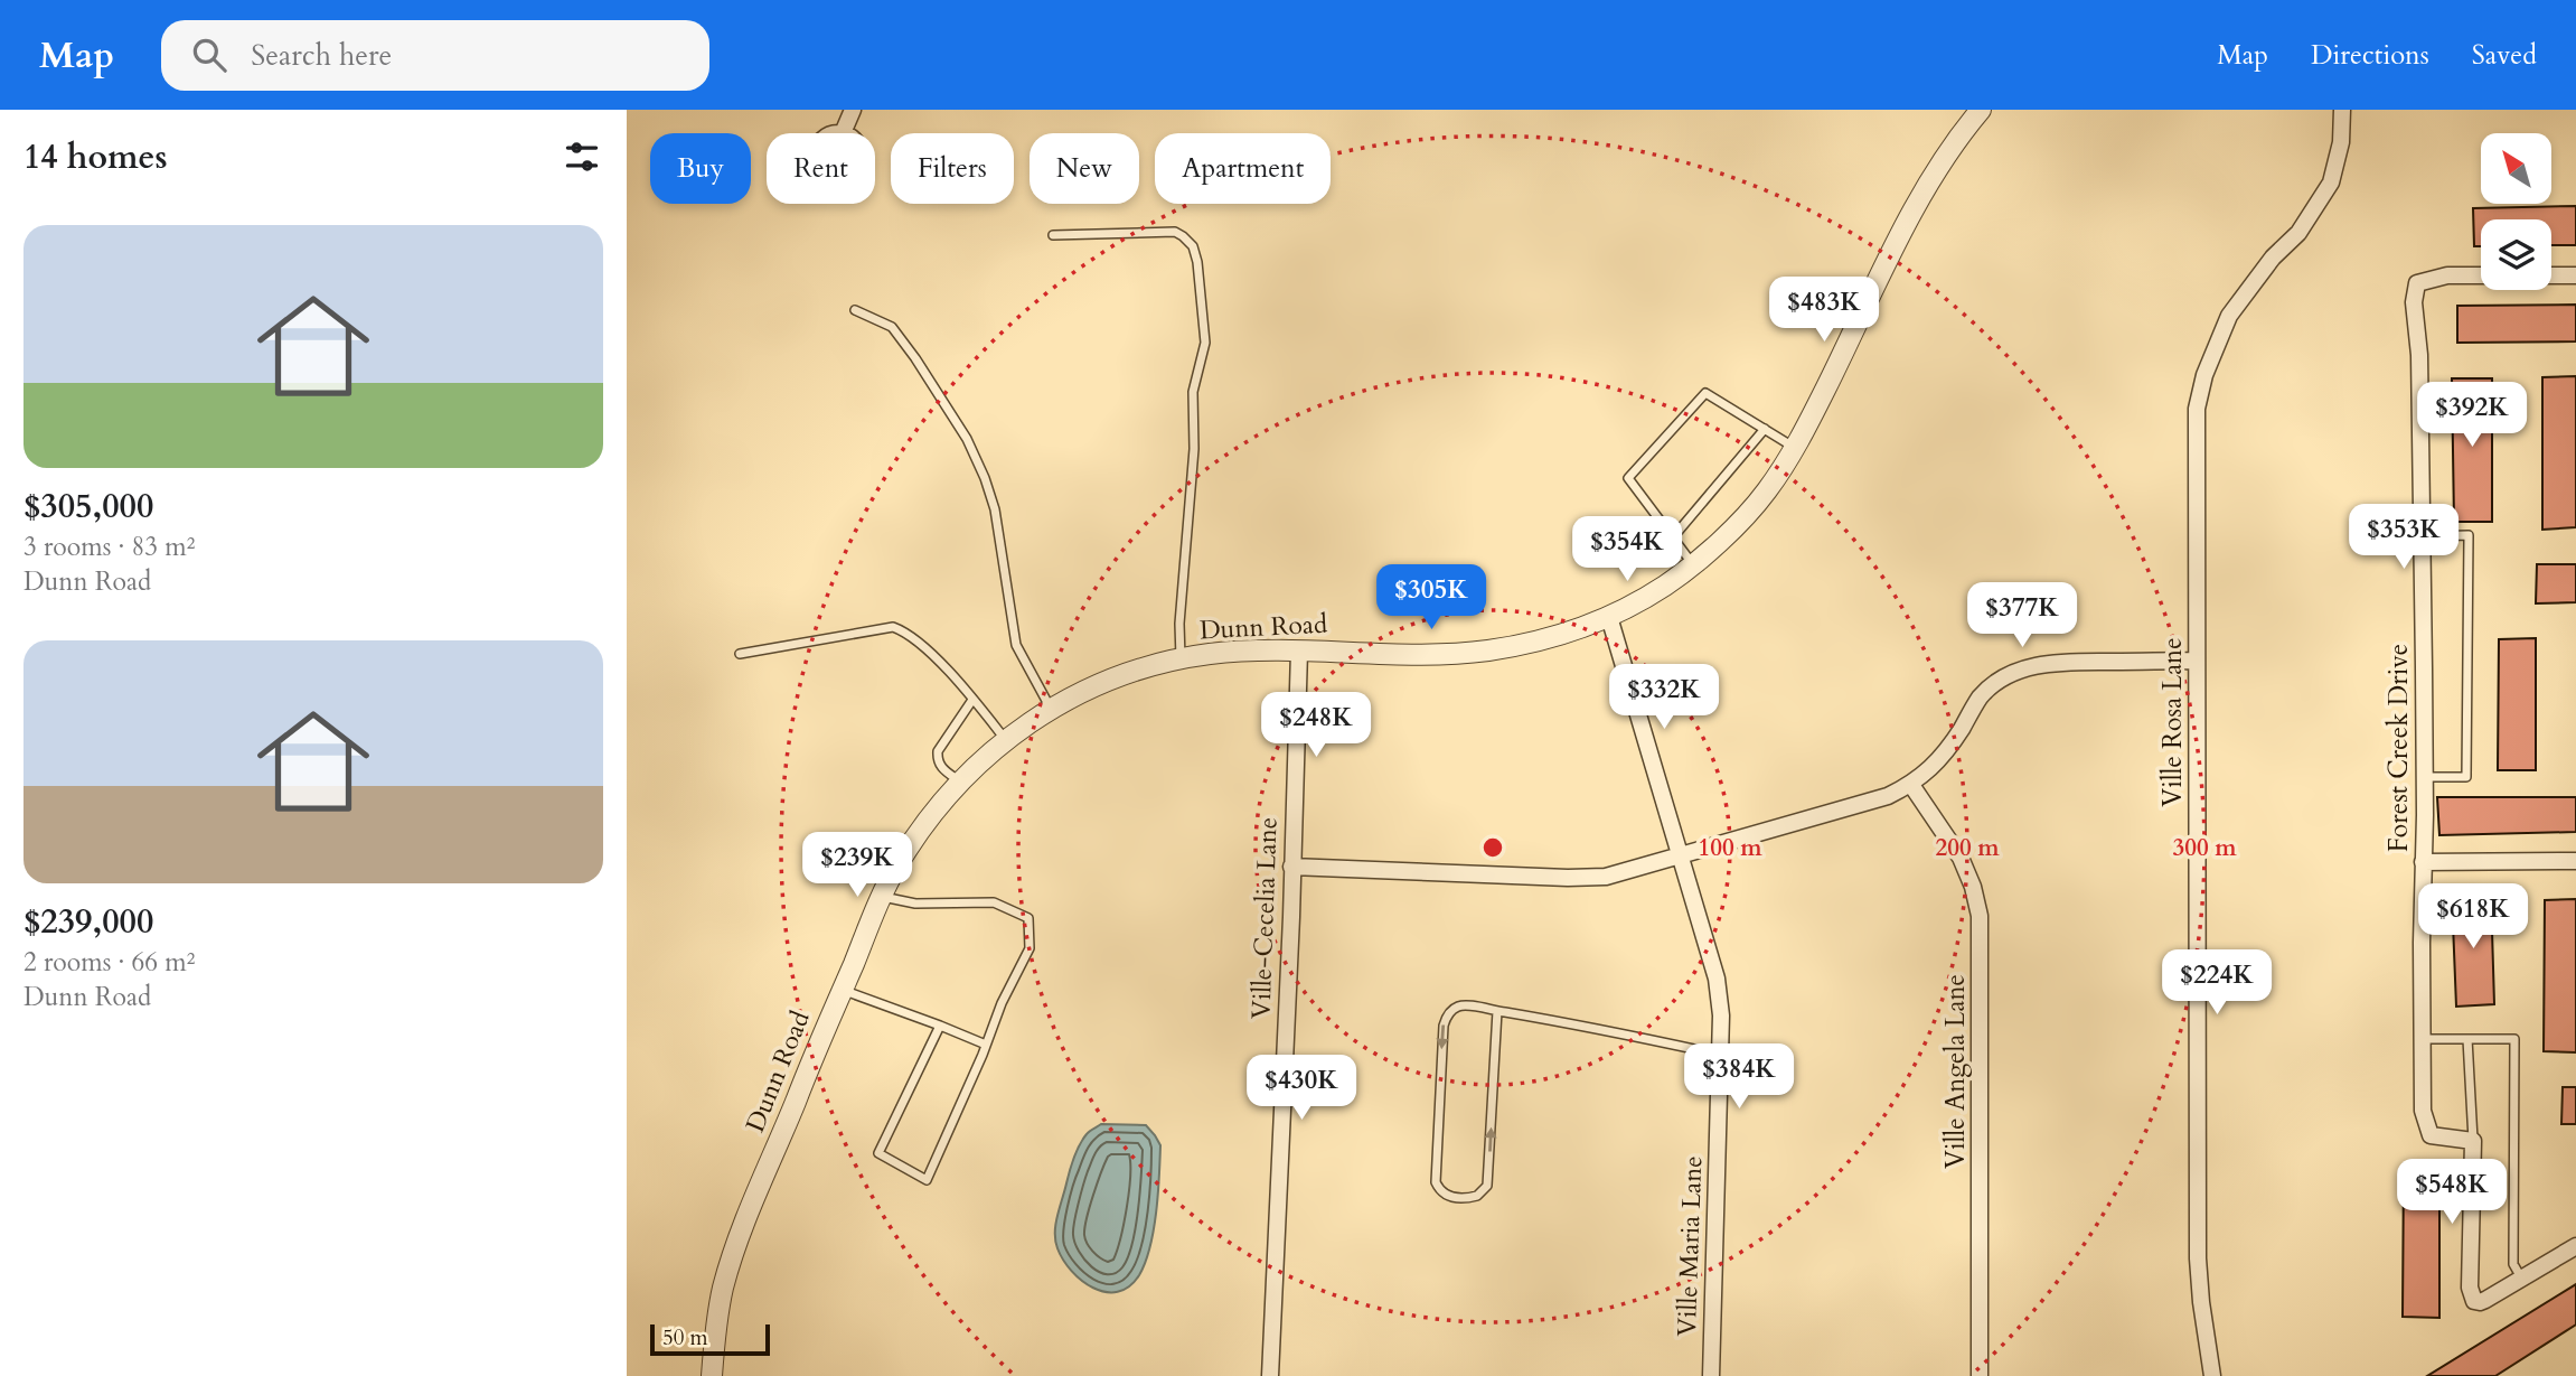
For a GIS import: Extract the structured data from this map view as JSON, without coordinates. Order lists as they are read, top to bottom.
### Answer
{
  "streets": {
    "street": [
      "Dunn Road",
      "Ville Rosa Lane",
      "Forest Creek Drive",
      "Ville-Cecelia Lane",
      "Ville Angela Lane",
      "Ville Maria Lane"
    ]
  },
  "crossings": [
    ["Dunn Road", "Ville-Cecelia Lane"],
    ["Dunn Road", "Ville Maria Lane"]
  ],
  "scale_bar": "50 m",
  "north": "top left",
  "page": {
    "header": "Map",
    "search": "Search here",
    "nav": ["Map", "Directions", "Saved"],
    "heading": "14 homes",
    "chip": [
      "Buy",
      "Rent",
      "Filters",
      "New",
      "Apartment"
    ],
    "list": [
      {
        "name": "$305,000",
        "note": "3 rooms · 83 m² · Dunn Road"
      },
      {
        "name": "$239,000",
        "note": "2 rooms · 66 m² · Dunn Road"
      }
    ],
    "price": [
      "$483K",
      "$392K",
      "$353K",
      "$354K",
      "$305K",
      "$377K",
      "$332K",
      "$248K",
      "$239K",
      "$618K",
      "$224K",
      "$384K",
      "$430K",
      "$548K"
    ],
    "scale": "50 m"
  },
  "rings": ["100 m", "200 m", "300 m"]
}
